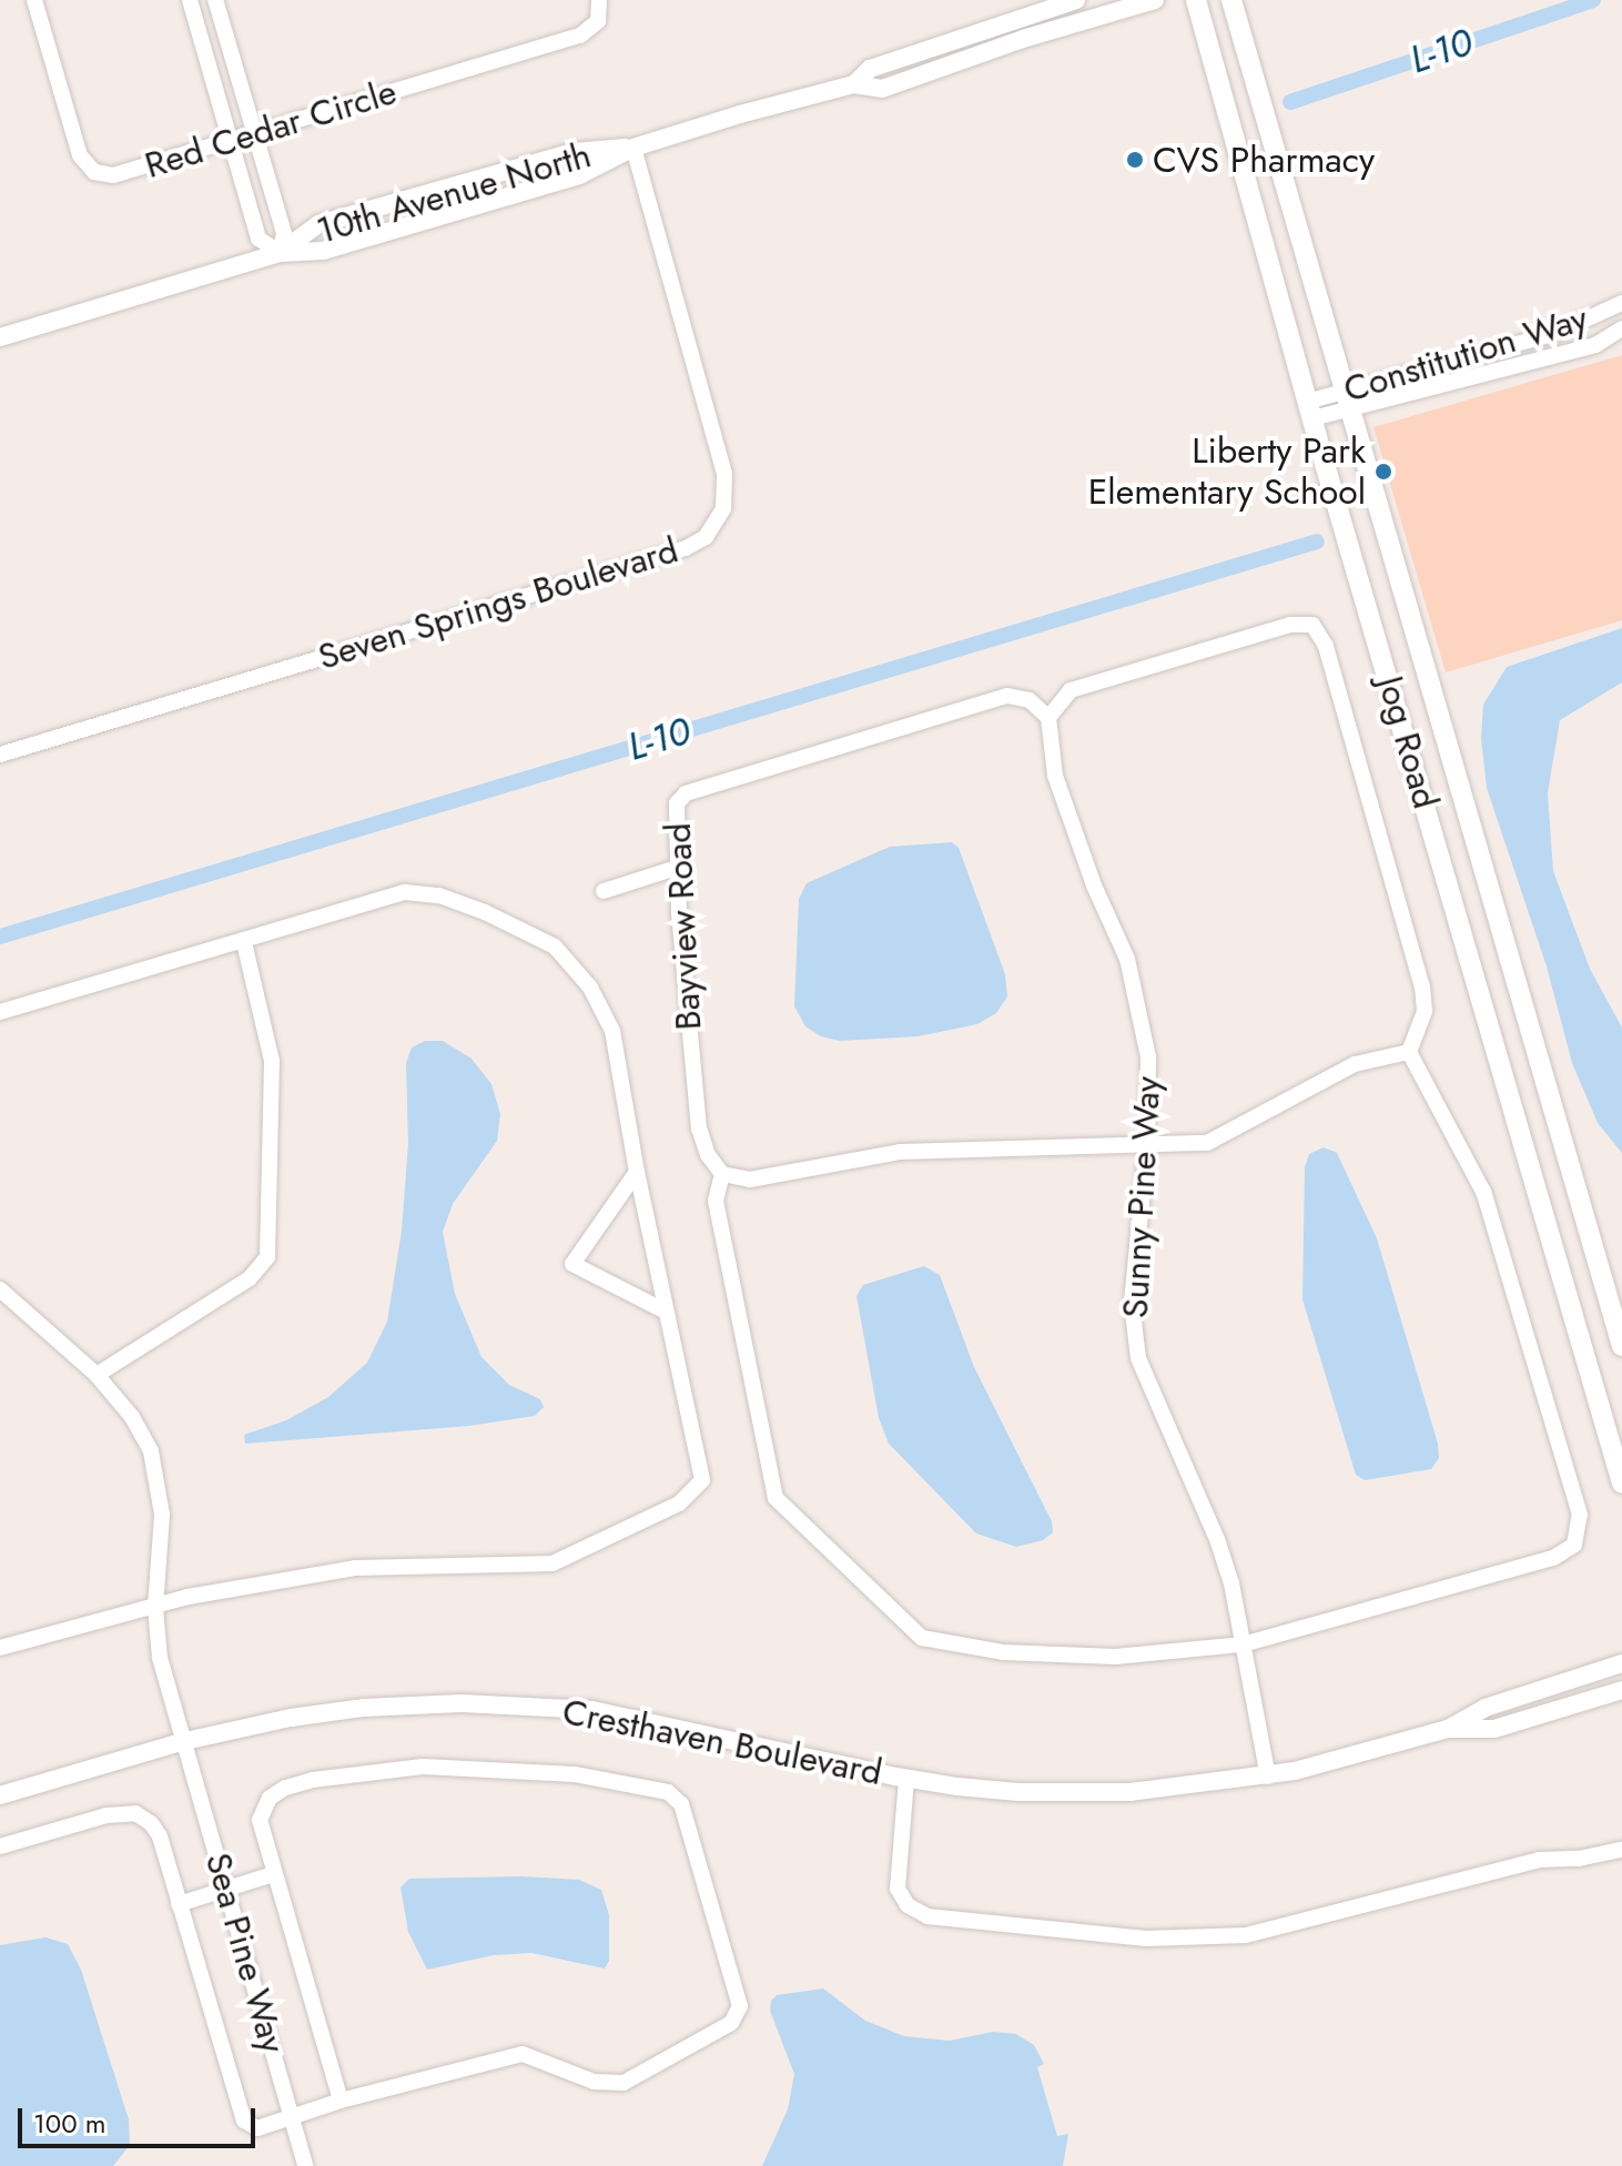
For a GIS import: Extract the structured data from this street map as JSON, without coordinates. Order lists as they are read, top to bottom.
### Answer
{
  "streets": {
    "main road": ["Jog Road"],
    "street": [
      "Red Cedar Circle",
      "10th Avenue North",
      "Constitution Way",
      "Seven Springs Boulevard",
      "Bayview Road",
      "Sunny Pine Way",
      "Cresthaven Boulevard",
      "Sea Pine Way"
    ]
  },
  "crossings": [
    ["10th Avenue North", "Seven Springs Boulevard"],
    ["Constitution Way", "Jog Road"],
    ["Bayview Road", "Sunny Pine Way"],
    ["Sunny Pine Way", "Cresthaven Boulevard"],
    ["Cresthaven Boulevard", "Sea Pine Way"]
  ],
  "water": ["L-10"],
  "places": ["CVS Pharmacy", "Liberty Park Elementary School"],
  "scale_bar": "100 m"
}
